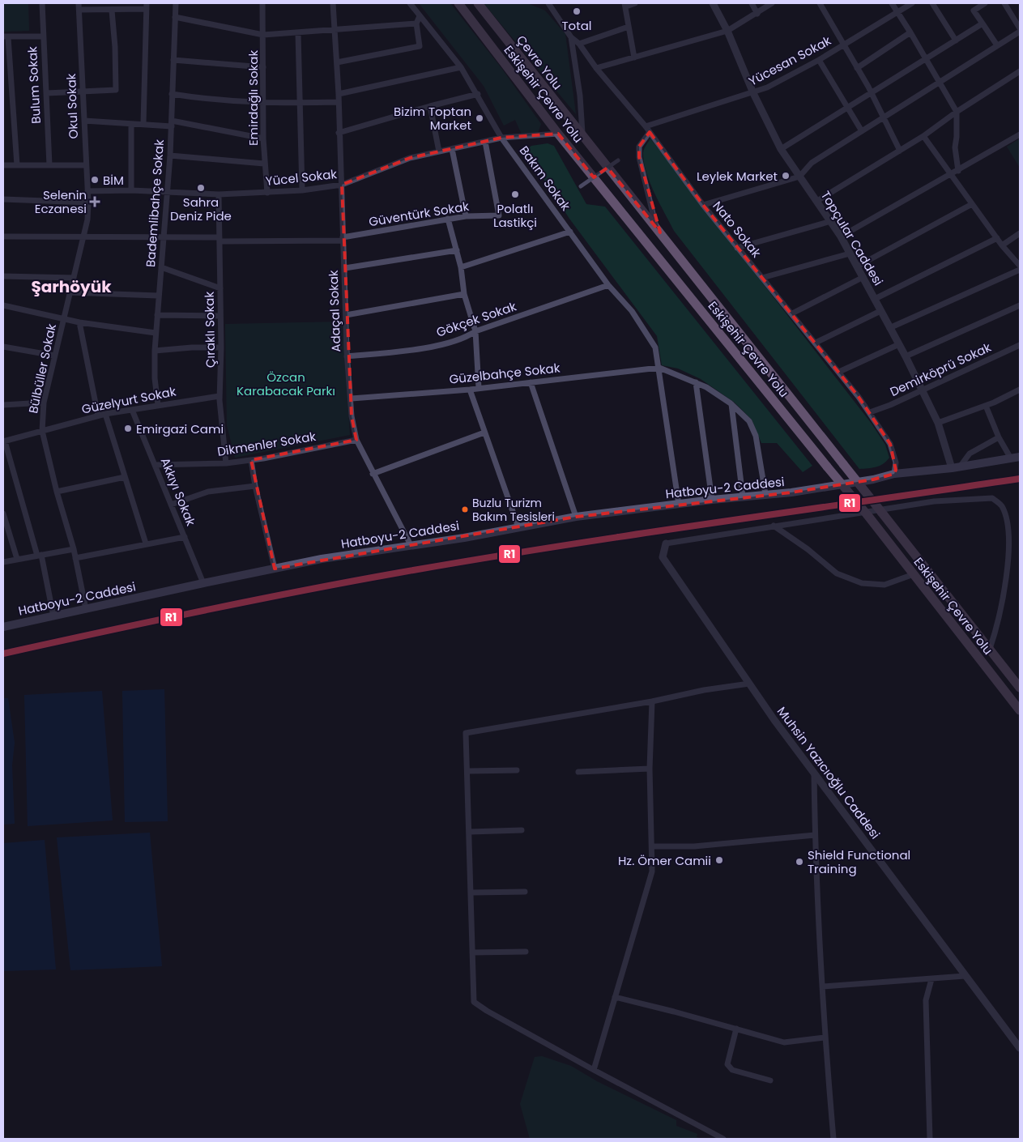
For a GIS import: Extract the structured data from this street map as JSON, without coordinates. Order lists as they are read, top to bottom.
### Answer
{
  "streets": {
    "highway": ["Çevre Yolu", "Eskişehir Çevre Yolu"],
    "main road": ["Hatboyu-2 Caddesi"],
    "street": [
      "Yücesan Sokak",
      "Bulum Sokak",
      "Emirdağlı Sokak",
      "Okul Sokak",
      "Yücel Sokak",
      "Bakım Sokak",
      "Bademlibahçe Sokak",
      "Güventürk Sokak",
      "Nato Sokak",
      "Topçular Caddesi",
      "Adaçal Sokak",
      "Gökçek Sokak",
      "Çıraklı Sokak",
      "Bülbüller Sokak",
      "Demirköprü Sokak",
      "Güzelbahçe Sokak",
      "Güzelyurt Sokak",
      "Dikmenler Sokak",
      "Akkıyı Sokak",
      "Muhsin Yazıcıoğlu Caddesi"
    ]
  },
  "crossings": [
    ["Yücesan Sokak", "Nato Sokak"],
    ["Yücesan Sokak", "Topçular Caddesi"],
    ["Çevre Yolu", "Eskişehir Çevre Yolu"],
    ["Eskişehir Çevre Yolu", "Yücel Sokak"],
    ["Emirdağlı Sokak", "Yücel Sokak"],
    ["Okul Sokak", "Yücel Sokak"],
    ["Okul Sokak", "Bülbüller Sokak"],
    ["Yücel Sokak", "Bakım Sokak"],
    ["Yücel Sokak", "Bademlibahçe Sokak"],
    ["Yücel Sokak", "Güventürk Sokak"],
    ["Yücel Sokak", "Adaçal Sokak"],
    ["Yücel Sokak", "Çıraklı Sokak"],
    ["Bakım Sokak", "Gökçek Sokak"],
    ["Bakım Sokak", "Güzelbahçe Sokak"],
    ["Bakım Sokak", "Hatboyu-2 Caddesi"],
    ["Bademlibahçe Sokak", "Güventürk Sokak"],
    ["Bademlibahçe Sokak", "Güzelyurt Sokak"],
    ["Güventürk Sokak", "Adaçal Sokak"],
    ["Güventürk Sokak", "Çıraklı Sokak"],
    ["Güventürk Sokak", "Bülbüller Sokak"],
    ["Nato Sokak", "Demirköprü Sokak"],
    ["Nato Sokak", "Hatboyu-2 Caddesi"],
    ["Topçular Caddesi", "Demirköprü Sokak"],
    ["Topçular Caddesi", "Hatboyu-2 Caddesi"],
    ["Adaçal Sokak", "Gökçek Sokak"],
    ["Adaçal Sokak", "Güzelbahçe Sokak"],
    ["Adaçal Sokak", "Dikmenler Sokak"],
    ["Adaçal Sokak", "Hatboyu-2 Caddesi"],
    ["Çıraklı Sokak", "Güzelyurt Sokak"],
    ["Çıraklı Sokak", "Dikmenler Sokak"],
    ["Bülbüller Sokak", "Güzelyurt Sokak"],
    ["Bülbüller Sokak", "Hatboyu-2 Caddesi"],
    ["Güzelyurt Sokak", "Akkıyı Sokak"],
    ["Dikmenler Sokak", "Akkıyı Sokak"],
    ["Hatboyu-2 Caddesi", "Akkıyı Sokak"]
  ],
  "districts": ["Şarhöyük"],
  "parks": ["Özcan Karabacak Parkı"],
  "places": {
    "other": [
      "Total",
      "Bizim Toptan Market",
      "Leylek Market",
      "BİM",
      "Sahra Deniz Pide",
      "Polatlı Lastikçi",
      "Emirgazi Cami",
      "Buzlu Turizm Bakım Tesisleri",
      "Hz. Ömer Camii",
      "Shield Functional Training"
    ],
    "health": ["Selenin Eczanesi"]
  },
  "lines": ["transit line R1"]
}
